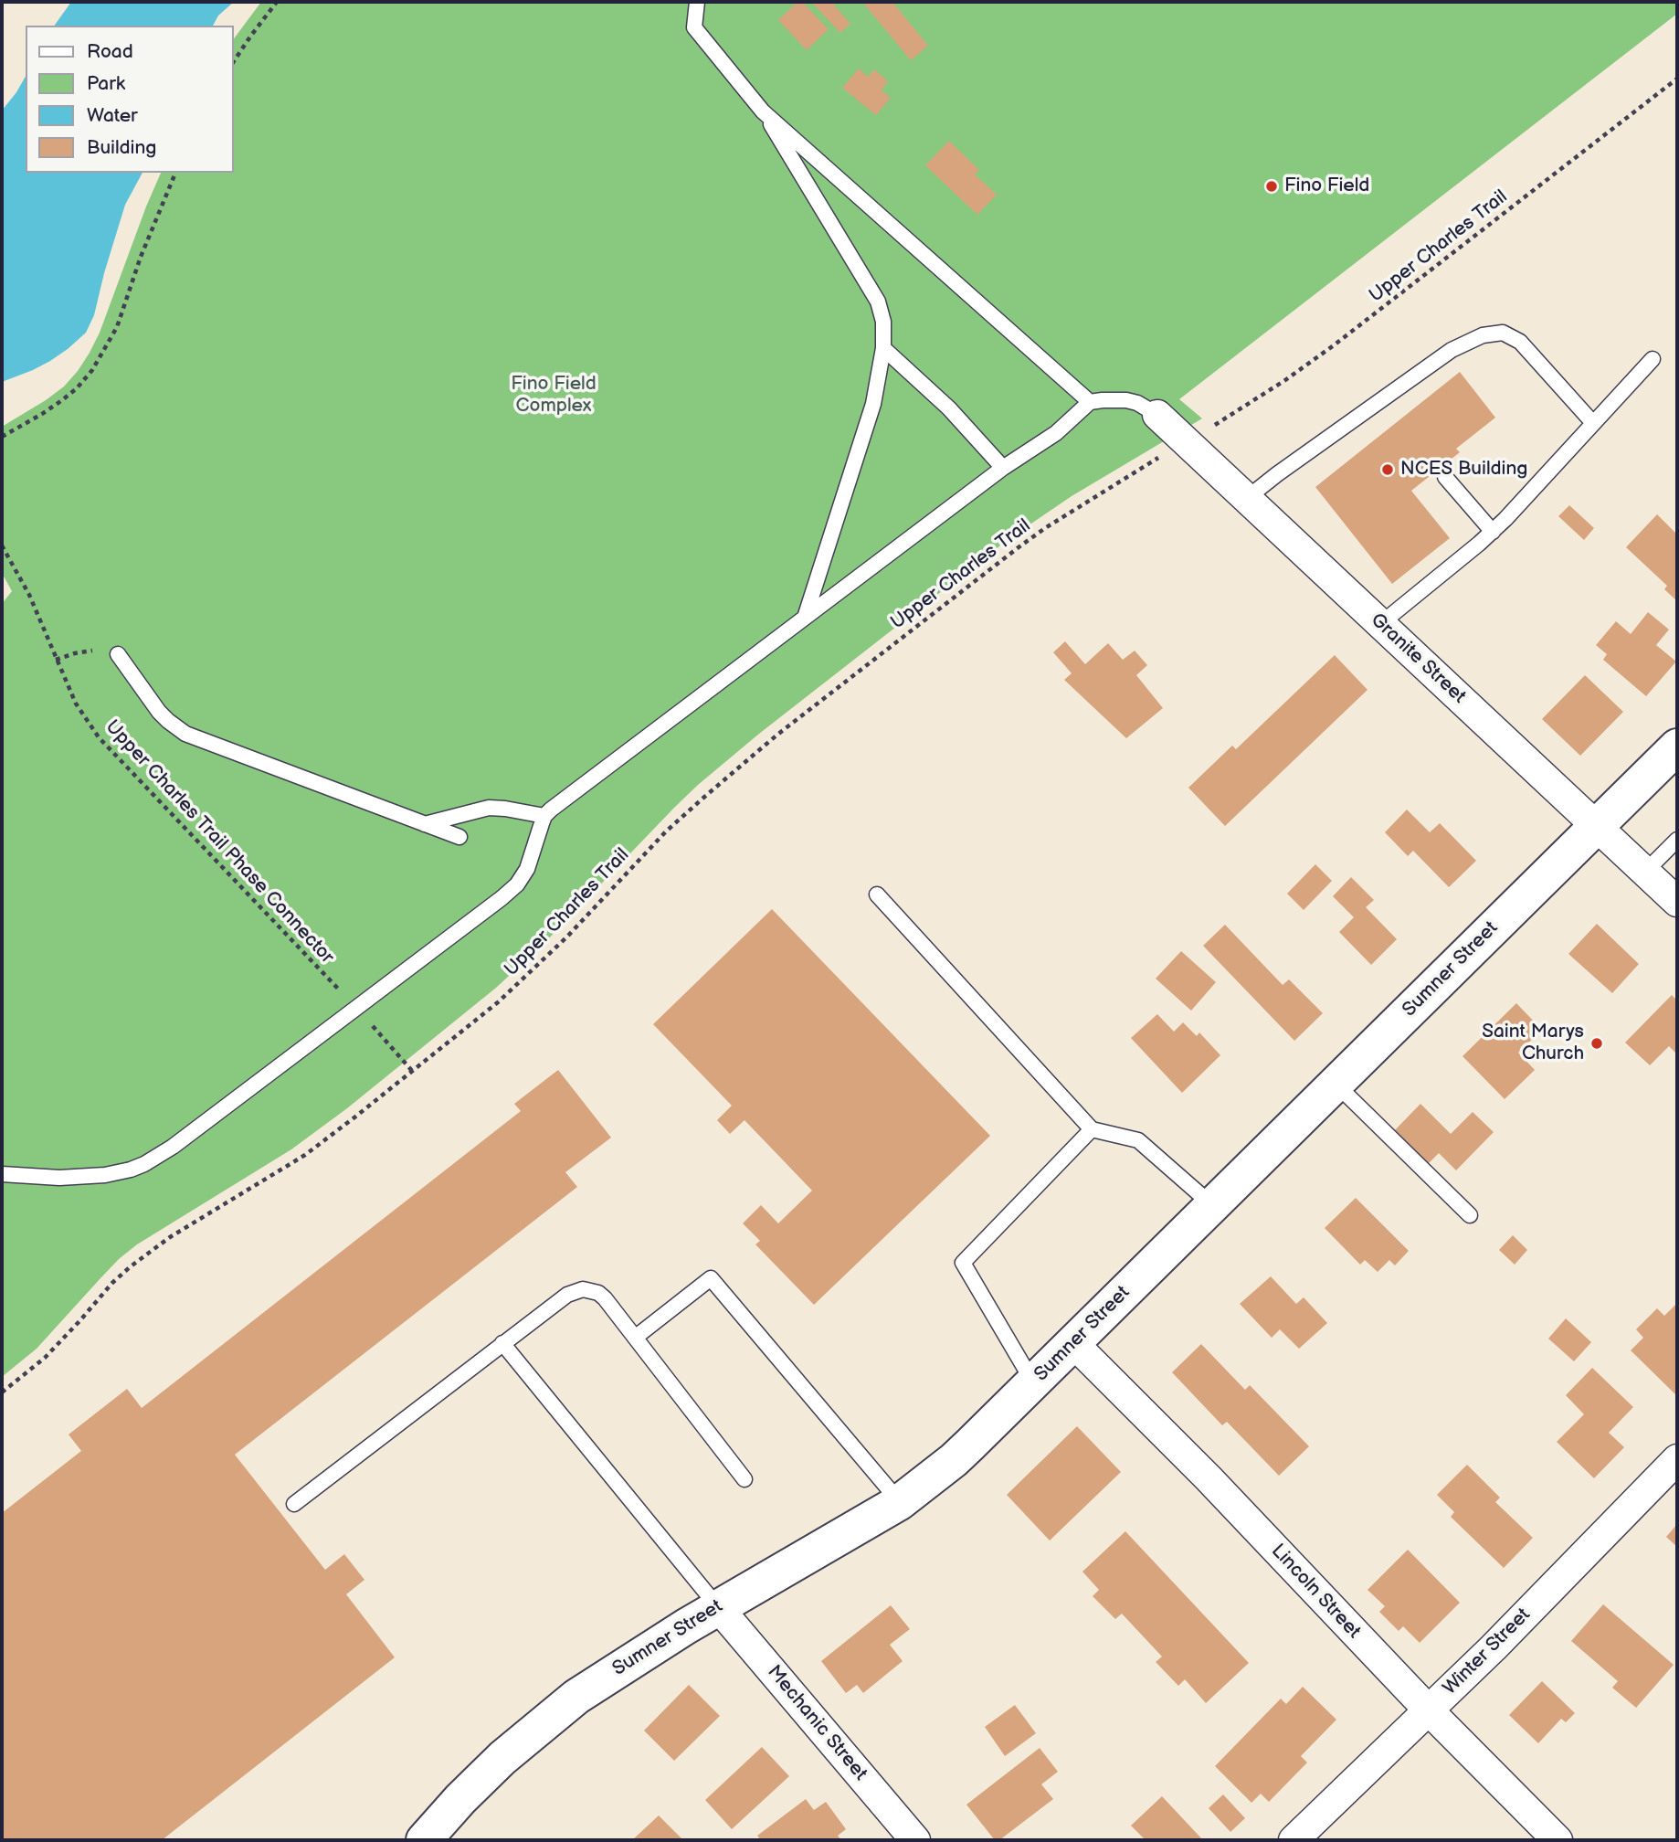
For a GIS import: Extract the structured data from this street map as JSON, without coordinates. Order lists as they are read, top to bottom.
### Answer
{
  "streets": {
    "street": [
      "Granite Street",
      "Sumner Street",
      "Lincoln Street",
      "Winter Street",
      "Mechanic Street"
    ],
    "path": ["Upper Charles Trail", "Upper Charles Trail Phase Connector"]
  },
  "crossings": [
    ["Upper Charles Trail", "Upper Charles Trail Phase Connector"],
    ["Granite Street", "Sumner Street"],
    ["Sumner Street", "Lincoln Street"],
    ["Sumner Street", "Mechanic Street"],
    ["Lincoln Street", "Winter Street"]
  ],
  "parks": ["Fino Field Complex"],
  "places": ["Fino Field", "NCES Building", "Saint Marys Church"],
  "legend": [
    "Road",
    "Park",
    "Water",
    "Building"
  ]
}
